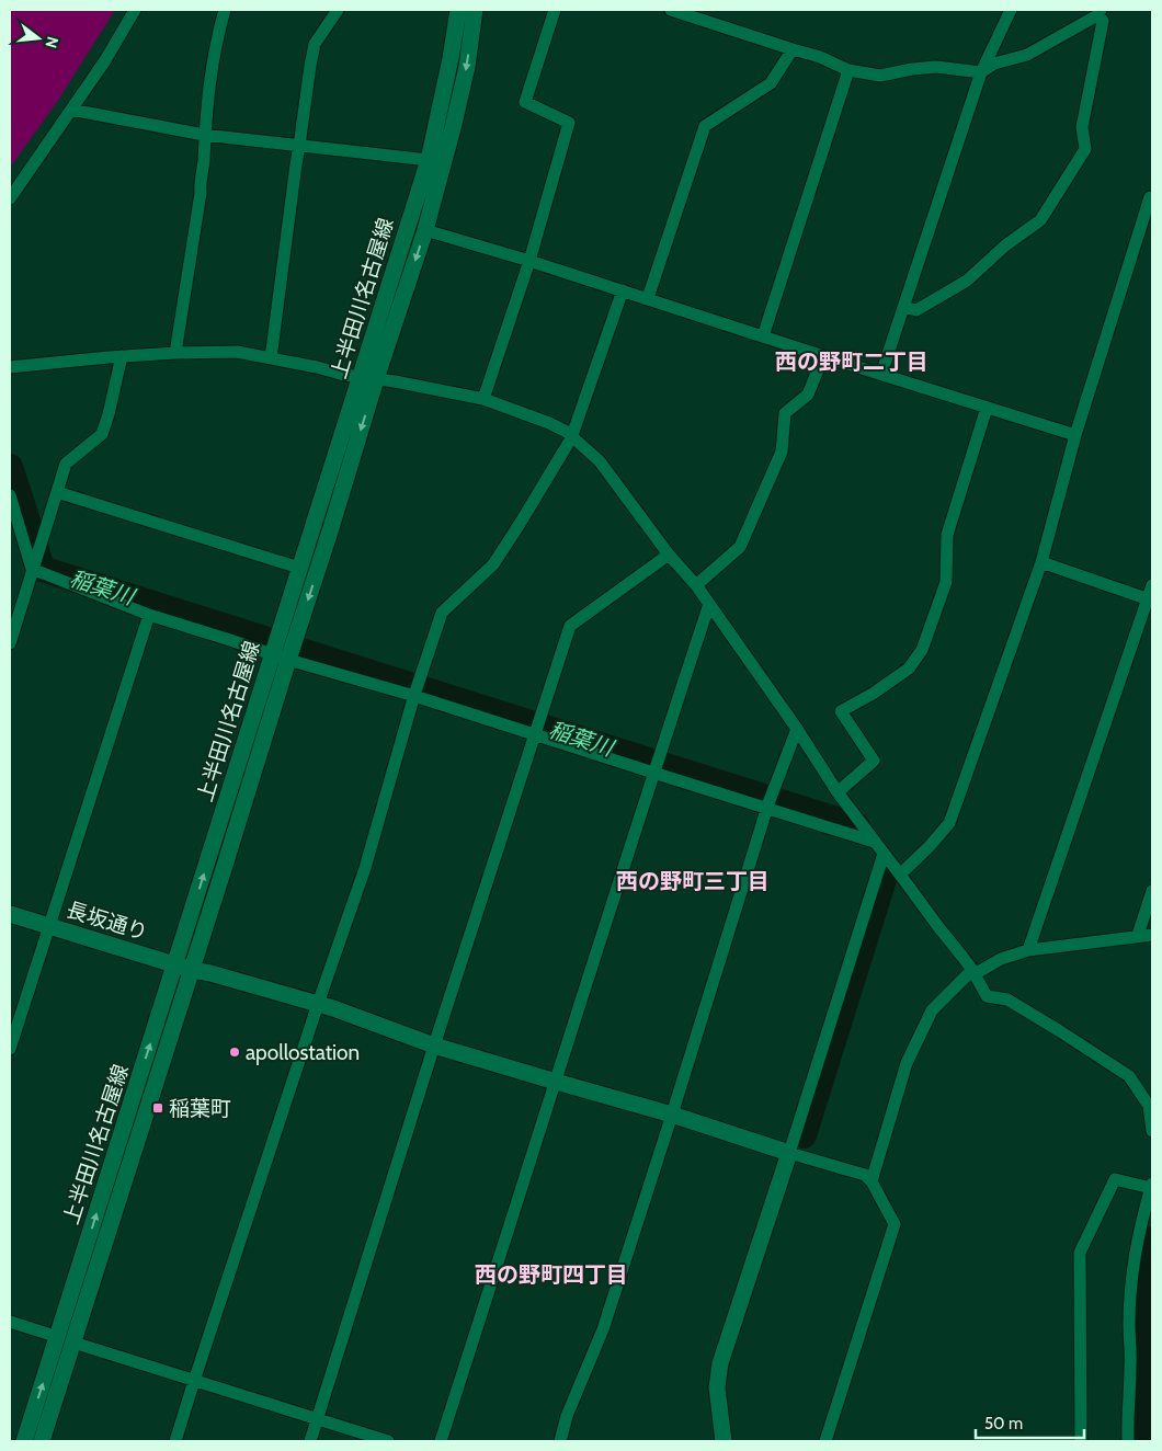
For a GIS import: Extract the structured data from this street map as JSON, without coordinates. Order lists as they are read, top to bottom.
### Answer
{
  "streets": {
    "main road": ["上半田川名古屋線", "長坂通り"]
  },
  "crossings": [
    ["上半田川名古屋線", "長坂通り"]
  ],
  "districts": ["西の野町二丁目", "西の野町三丁目", "西の野町四丁目"],
  "water": ["稲葉川"],
  "places": {
    "other": ["apollostation"],
    "transit": ["稲葉町"]
  },
  "scale_bar": "50 m",
  "north": "right"
}
